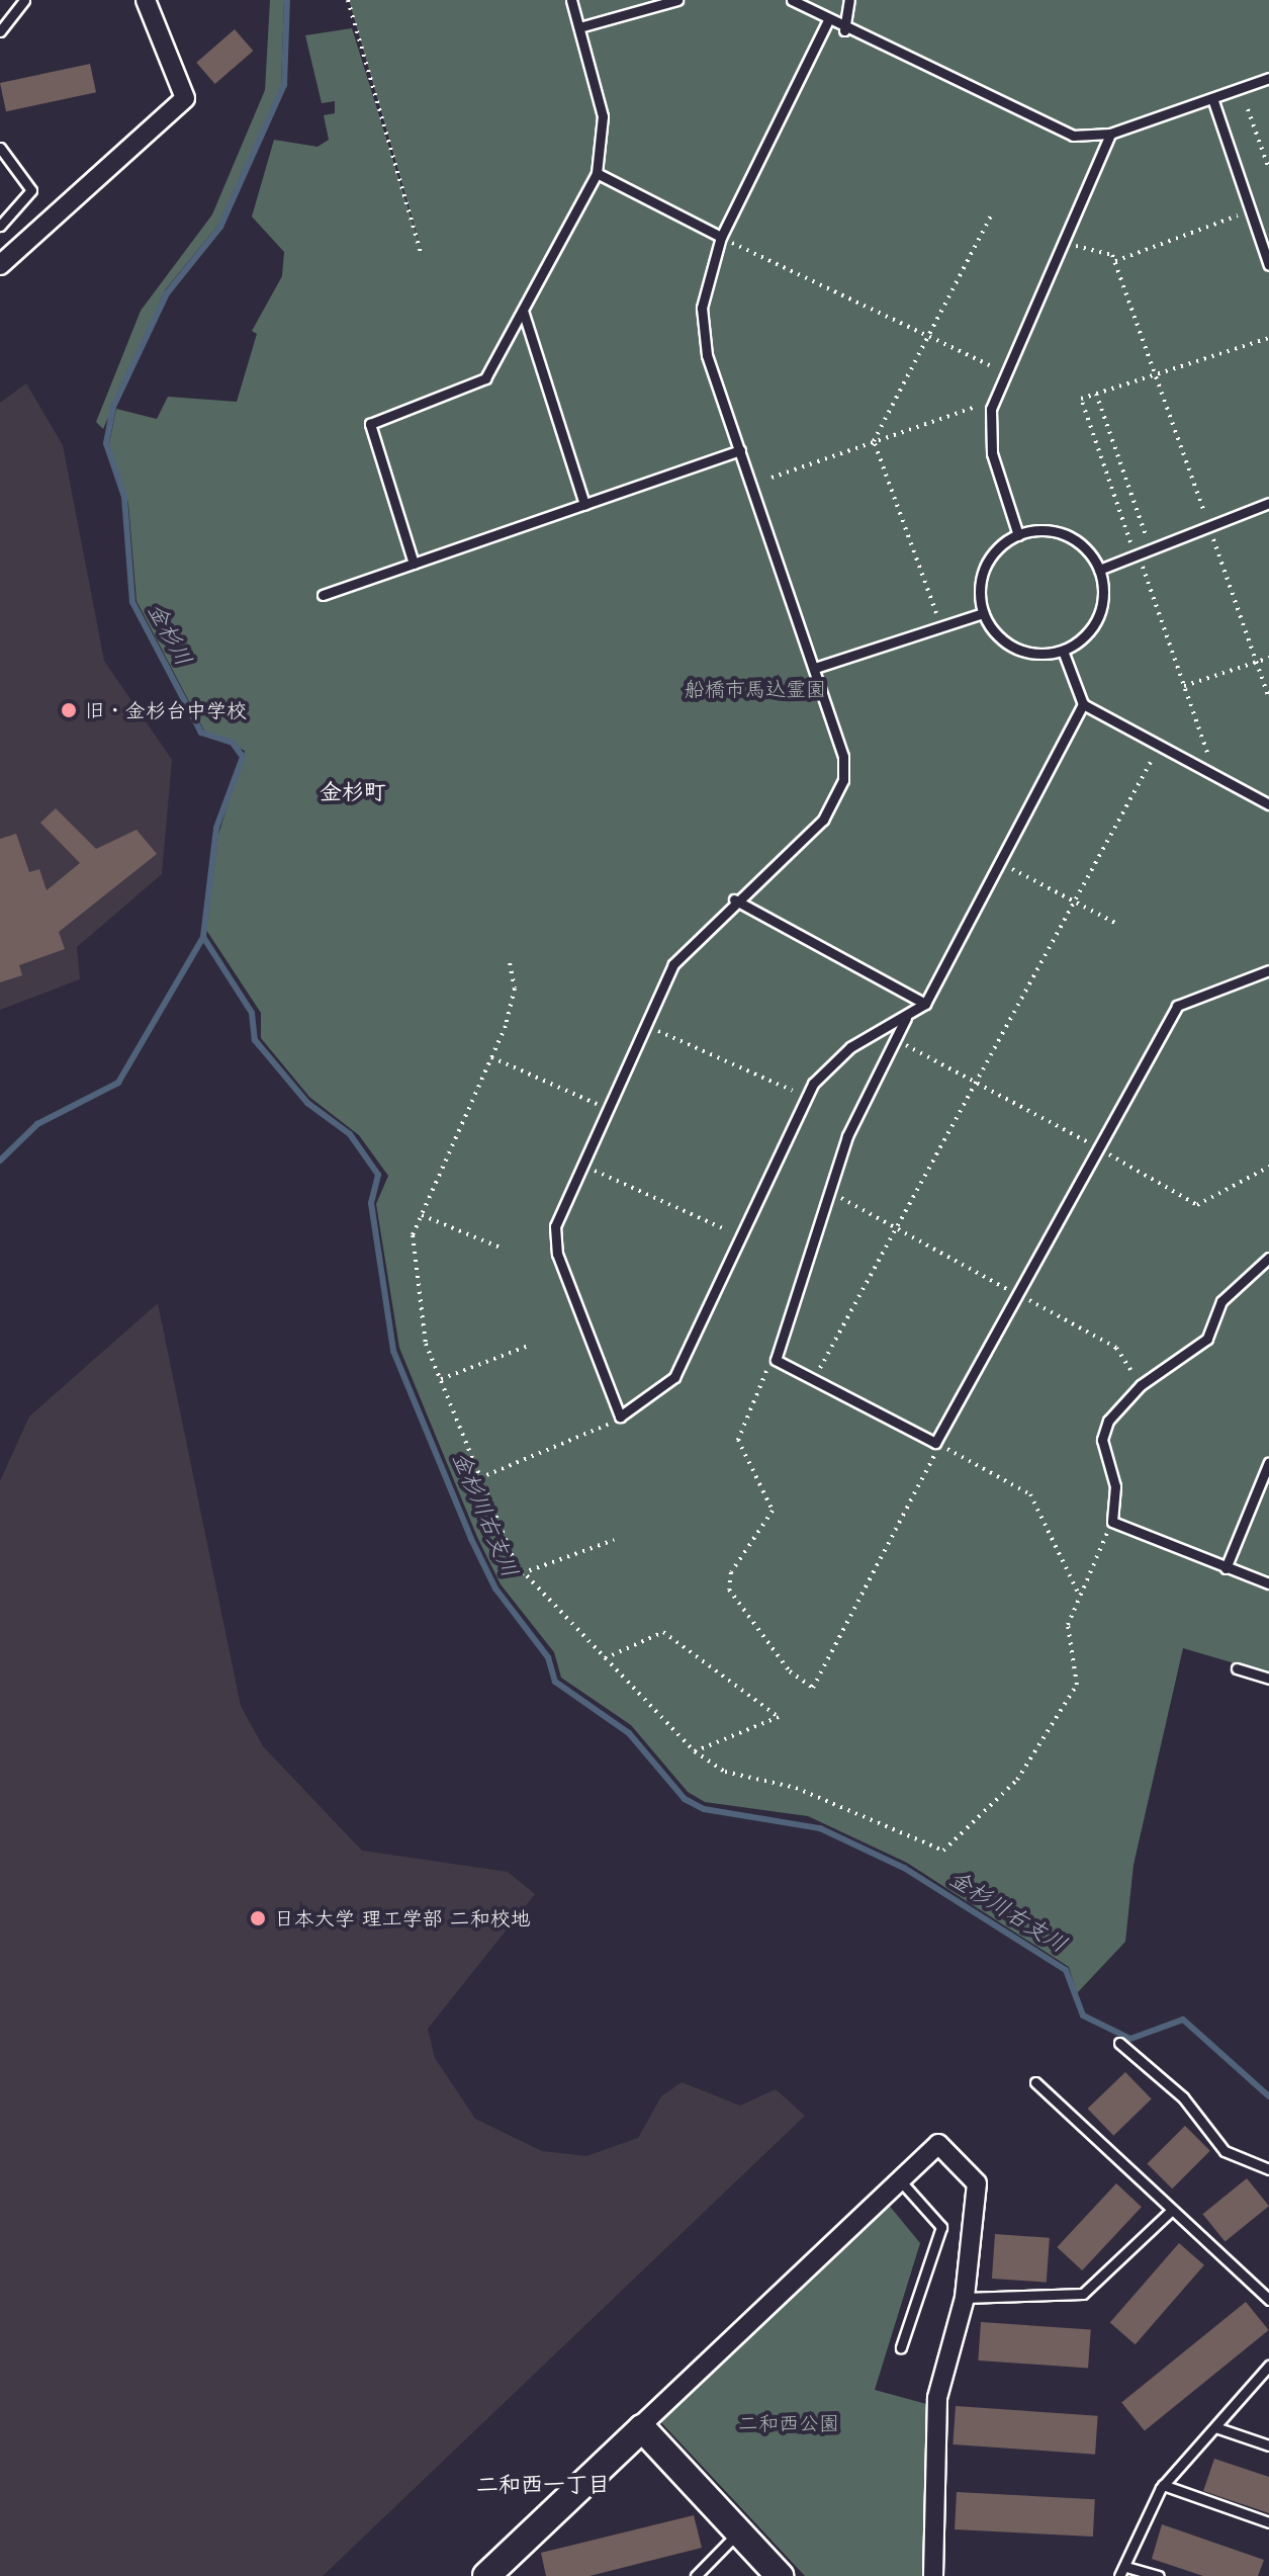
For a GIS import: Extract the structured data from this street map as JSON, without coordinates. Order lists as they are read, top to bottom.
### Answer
{
  "districts": ["金杉町", "二和西一丁目"],
  "water": ["金杉川", "金杉川右支川"],
  "parks": ["船橋市馬込霊園", "二和西公園"],
  "places": ["旧・金杉台中学校", "日本大学 理工学部 二和校地"]
}
